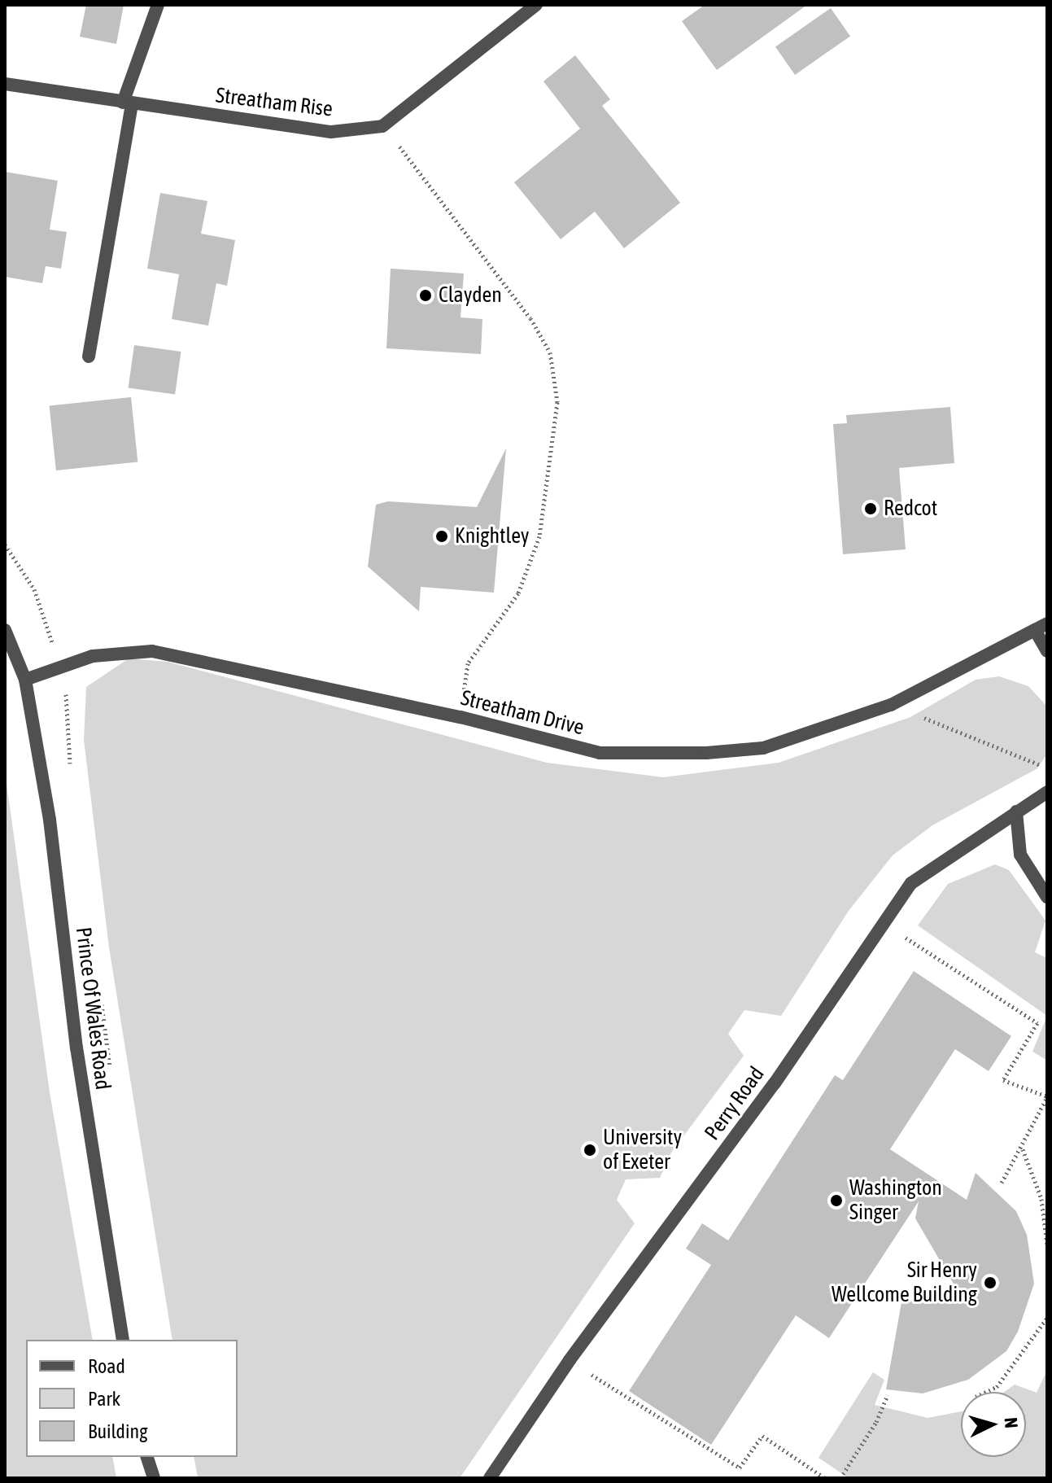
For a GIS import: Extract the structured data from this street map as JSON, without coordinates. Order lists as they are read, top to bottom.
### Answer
{
  "streets": {
    "street": [
      "Streatham Rise",
      "Streatham Drive",
      "Prince Of Wales Road",
      "Perry Road"
    ]
  },
  "crossings": [
    ["Streatham Drive", "Prince Of Wales Road"]
  ],
  "places": [
    "Clayden",
    "Redcot",
    "Knightley",
    "University of Exeter",
    "Washington Singer",
    "Sir Henry Wellcome Building"
  ],
  "legend": ["Road", "Park", "Building"],
  "north": "right"
}
